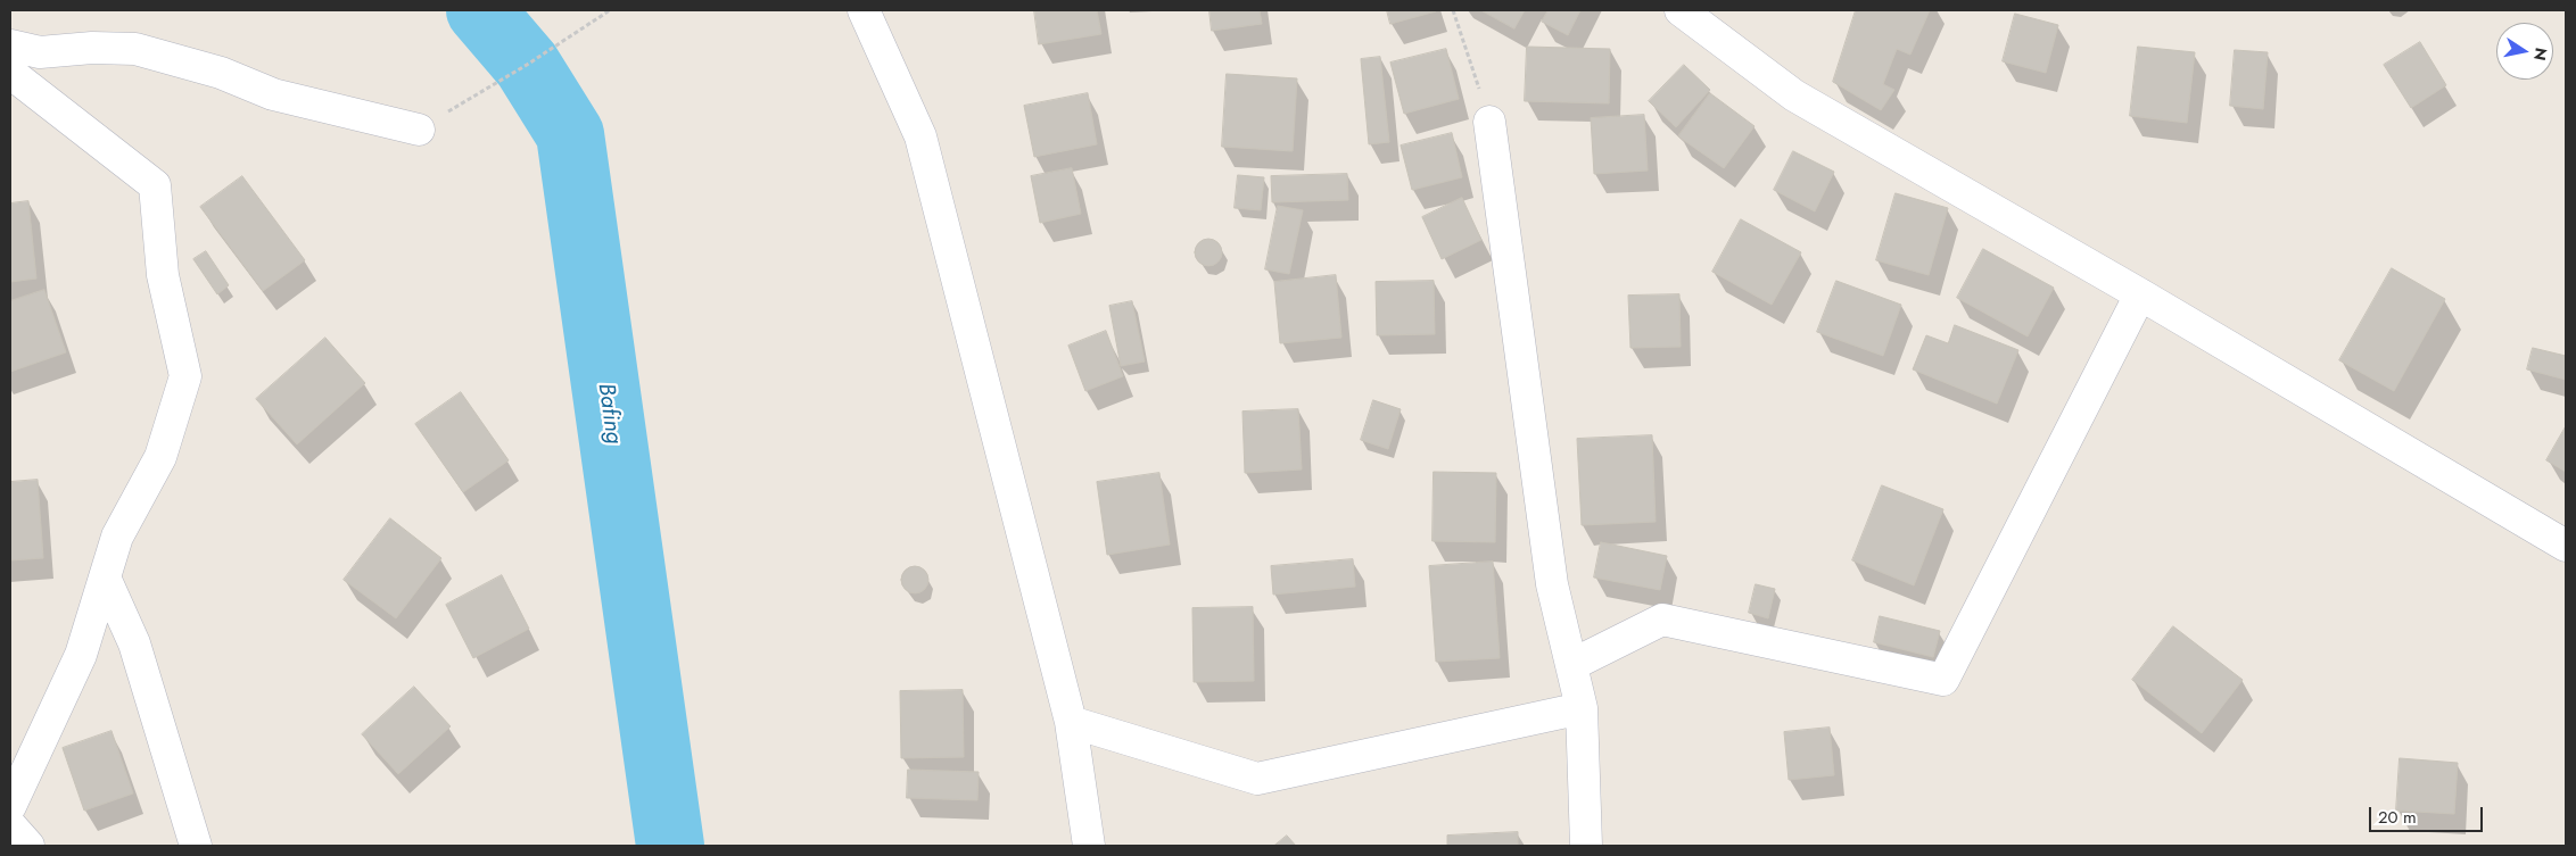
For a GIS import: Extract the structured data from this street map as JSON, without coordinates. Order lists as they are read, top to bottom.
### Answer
{
  "water": ["Bafing"],
  "scale_bar": "20 m",
  "north": "right"
}
